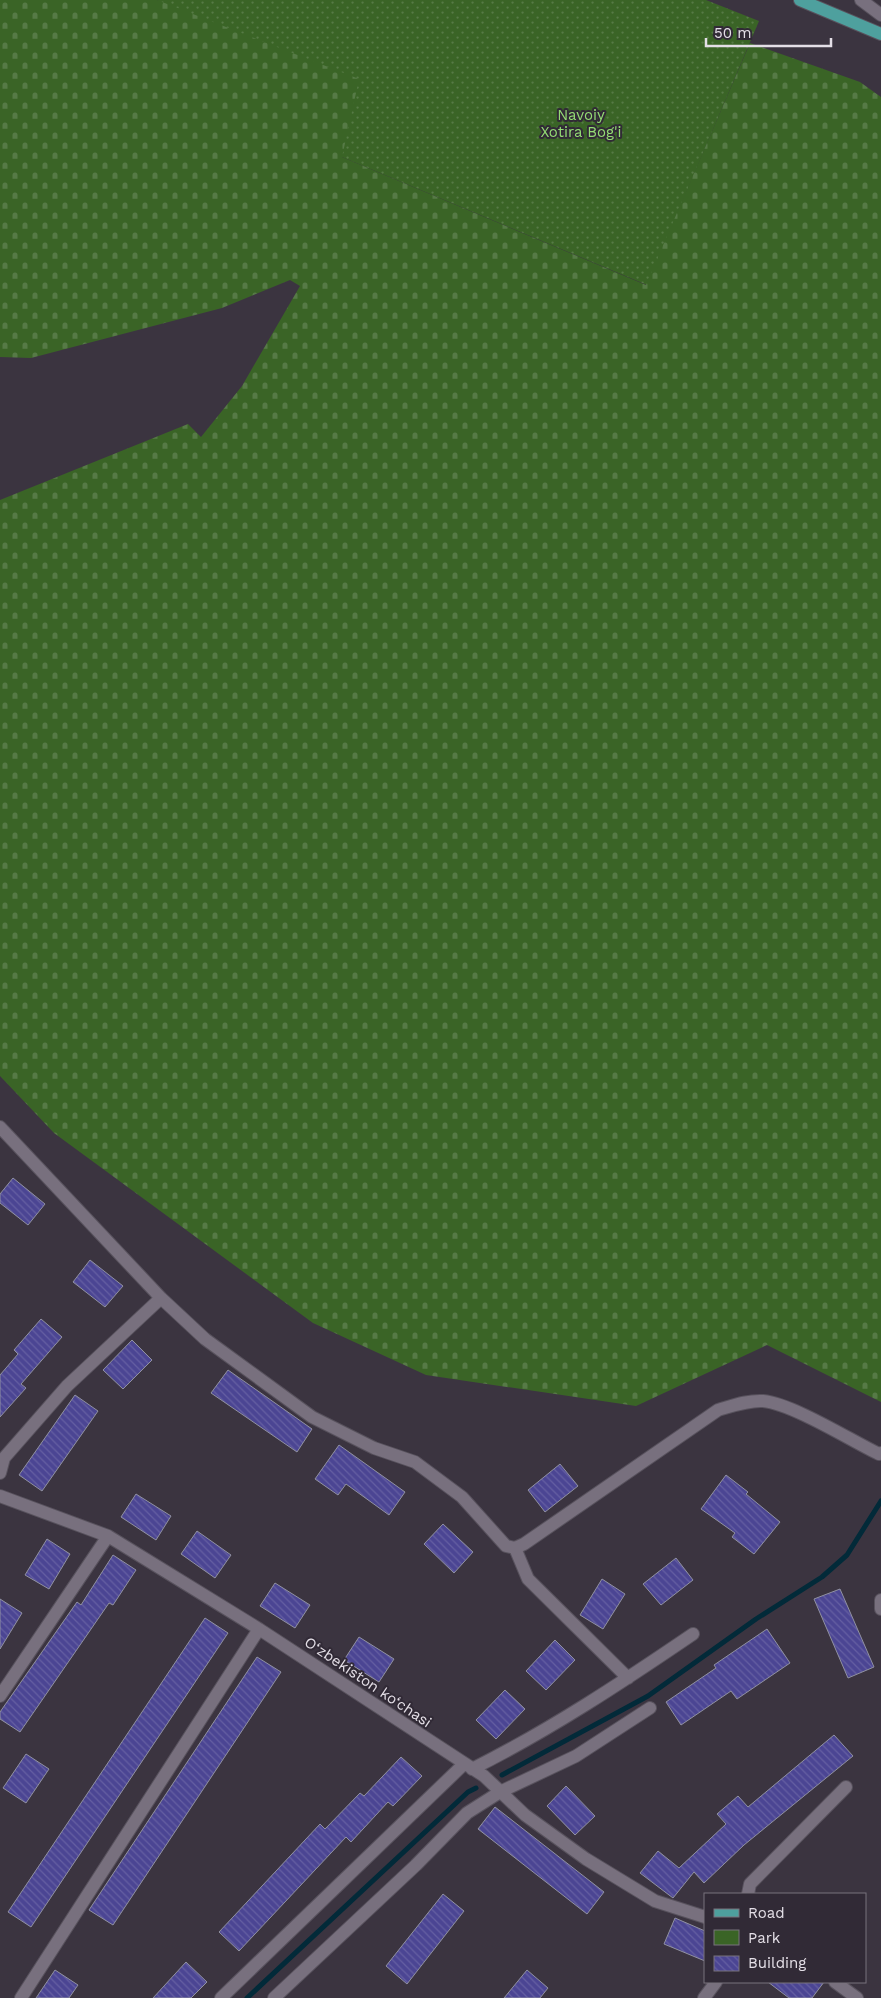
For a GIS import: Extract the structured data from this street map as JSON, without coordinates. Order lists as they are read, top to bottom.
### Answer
{
  "streets": {
    "street": ["O‘zbekiston ko‘chasi"]
  },
  "parks": ["Navoiy Xotira Bog'i"],
  "legend": ["Road", "Park", "Building"],
  "scale_bar": "50 m"
}
